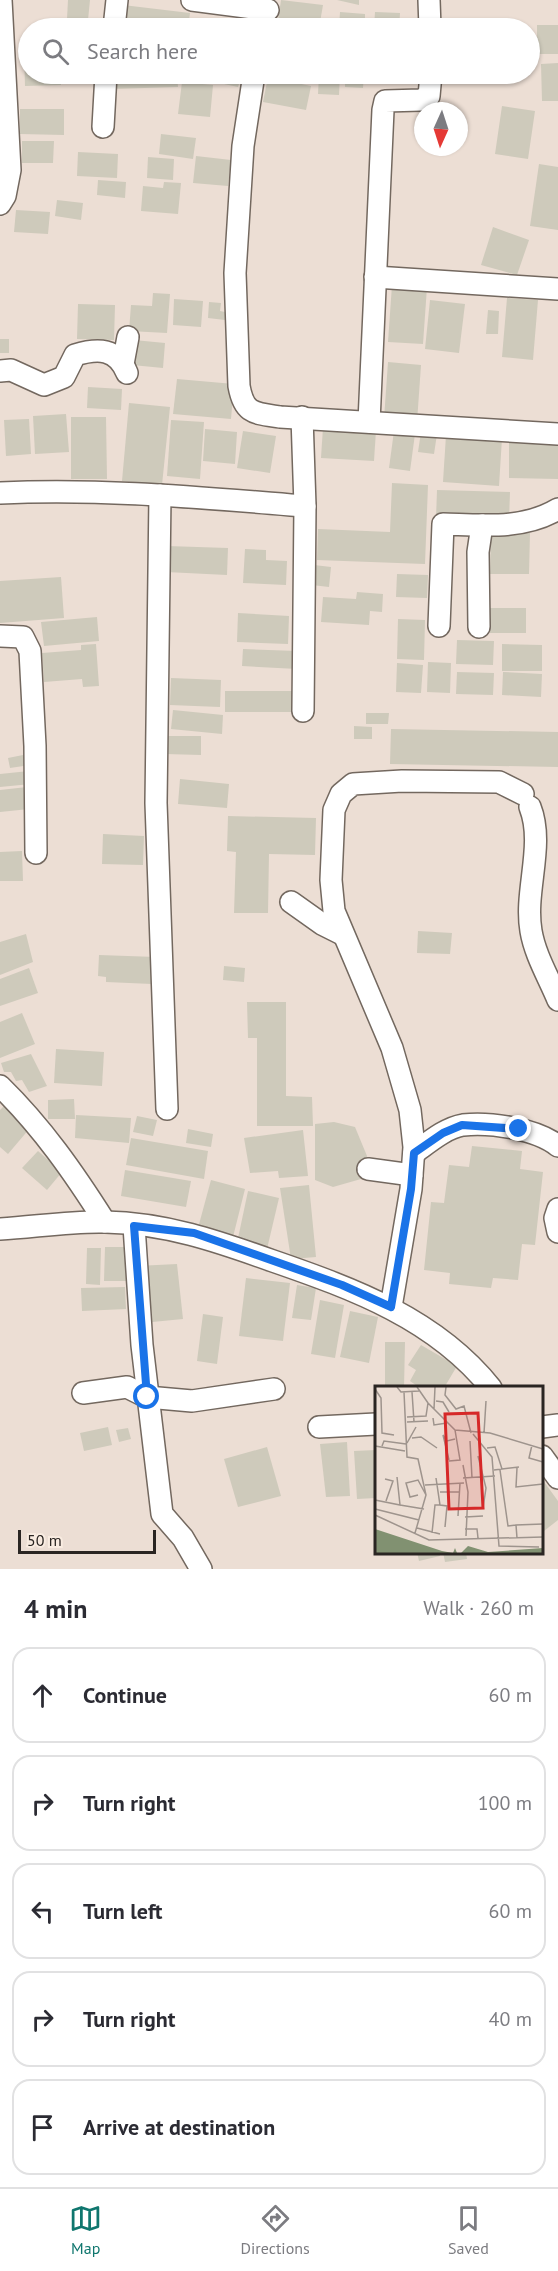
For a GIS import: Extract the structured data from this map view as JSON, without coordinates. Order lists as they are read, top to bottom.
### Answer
{
  "scale_bar": "50 m",
  "north": "bottom",
  "page": {
    "search": "Search here",
    "scale": "50 m",
    "heading": ["4 min", "Walk · 260 m"],
    "list": [
      ["Continue", "60 m"],
      ["Turn right", "100 m"],
      ["Turn left", "60 m"],
      ["Turn right", "40 m"],
      "Arrive at destination"
    ],
    "nav": ["Map", "Directions", "Saved"]
  }
}
